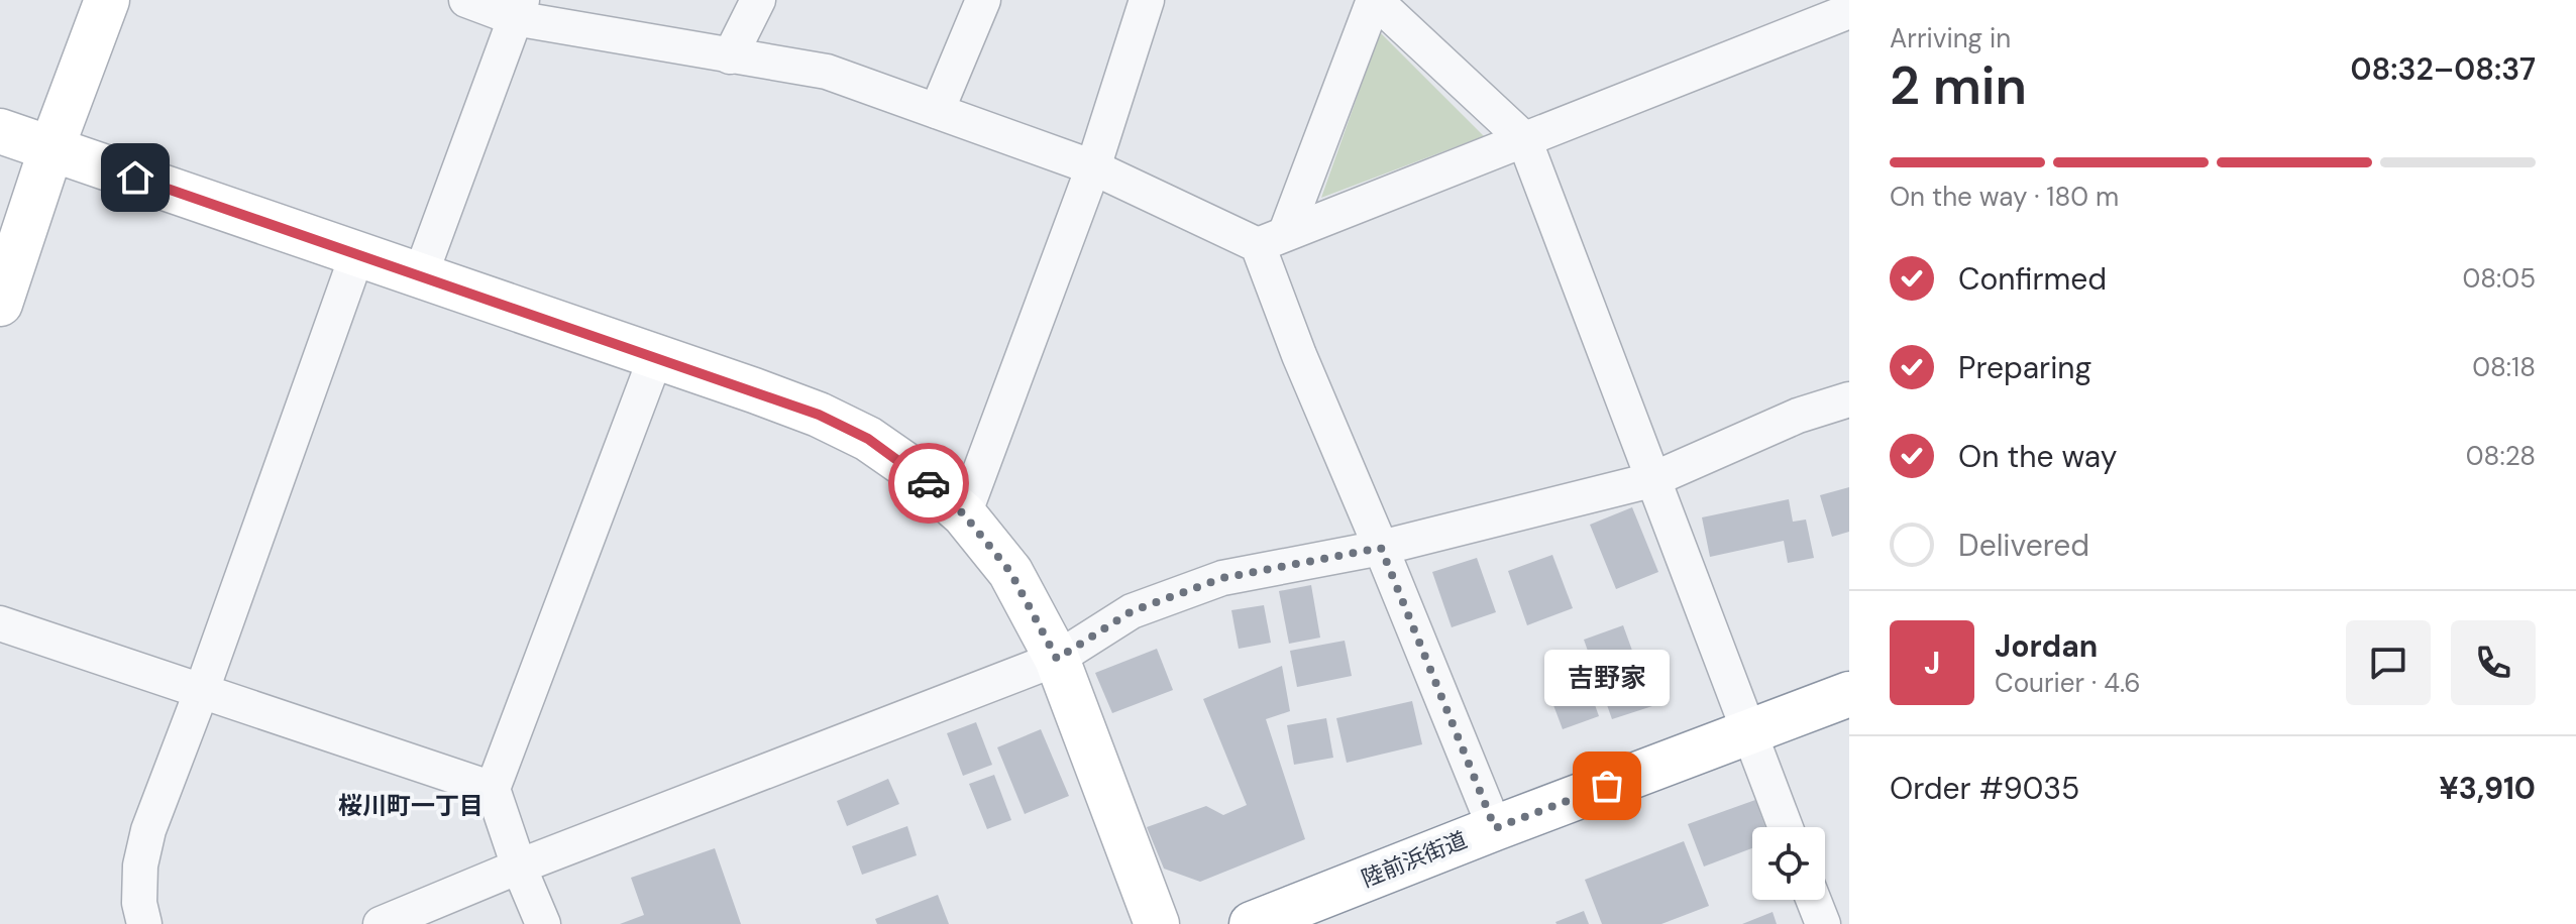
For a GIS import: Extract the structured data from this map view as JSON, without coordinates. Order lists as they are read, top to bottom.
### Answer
{
  "streets": {
    "main road": ["陸前浜街道"]
  },
  "districts": ["桜川町一丁目"],
  "places": ["吉野家"],
  "page": {
    "heading": ["2 min", "Arriving in", "08:32–08:37"],
    "panel": [
      "Jordan",
      "Courier · 4.6",
      "Order #9035",
      "¥3,910"
    ],
    "bar": "On the way · 180 m",
    "list": [
      ["Confirmed", "08:05"],
      ["Preparing", "08:18"],
      ["On the way", "08:28"],
      "Delivered"
    ],
    "round": "J",
    "bubble": "吉野家"
  }
}
